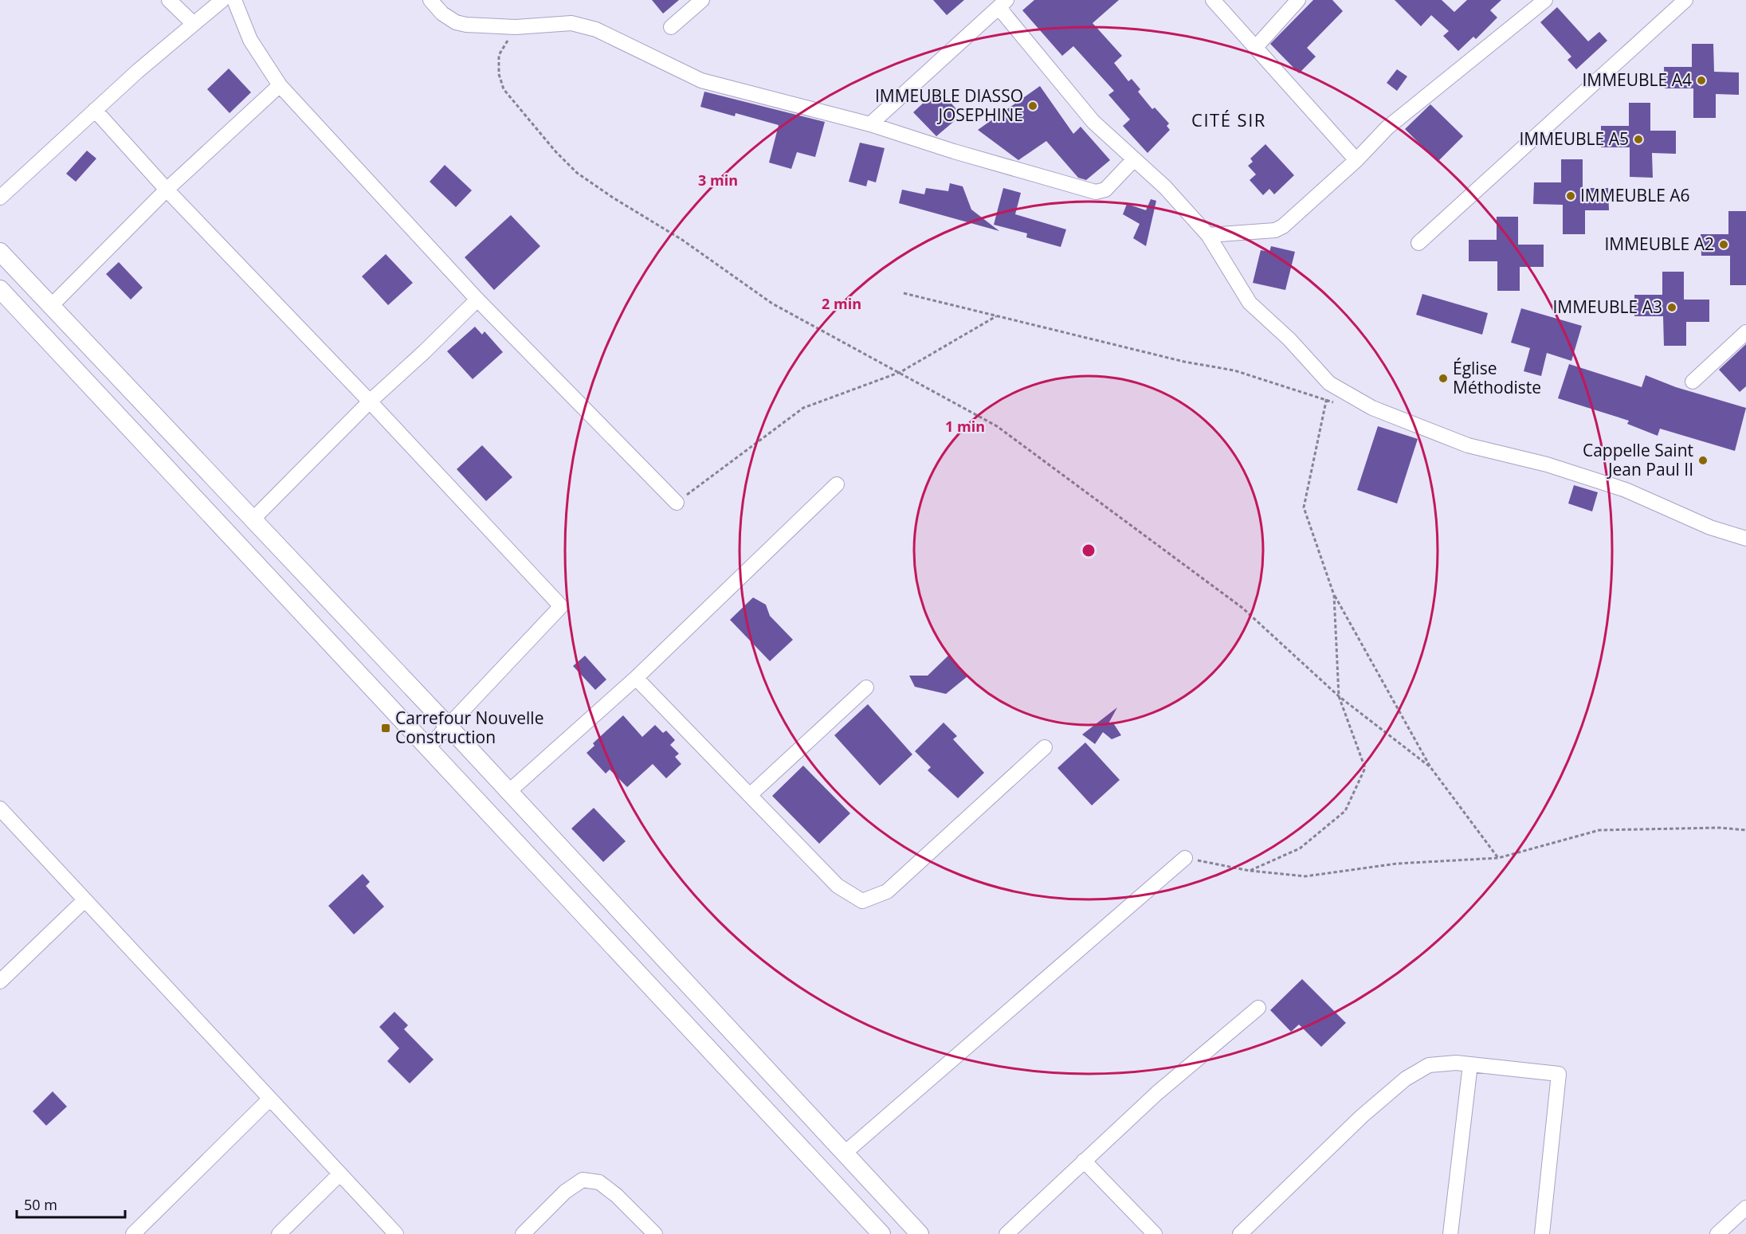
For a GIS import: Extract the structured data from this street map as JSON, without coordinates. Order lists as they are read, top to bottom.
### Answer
{
  "districts": ["CITÉ SIR"],
  "places": {
    "other": [
      "IMMEUBLE A4",
      "IMMEUBLE DIASSO JOSEPHINE",
      "IMMEUBLE A5",
      "IMMEUBLE A6",
      "IMMEUBLE A2",
      "IMMEUBLE A3",
      "Église Méthodiste",
      "Cappelle Saint Jean Paul II"
    ],
    "transit": ["Carrefour Nouvelle Construction"]
  },
  "scale_bar": "50 m",
  "rings": ["3 min", "2 min", "1 min"]
}
